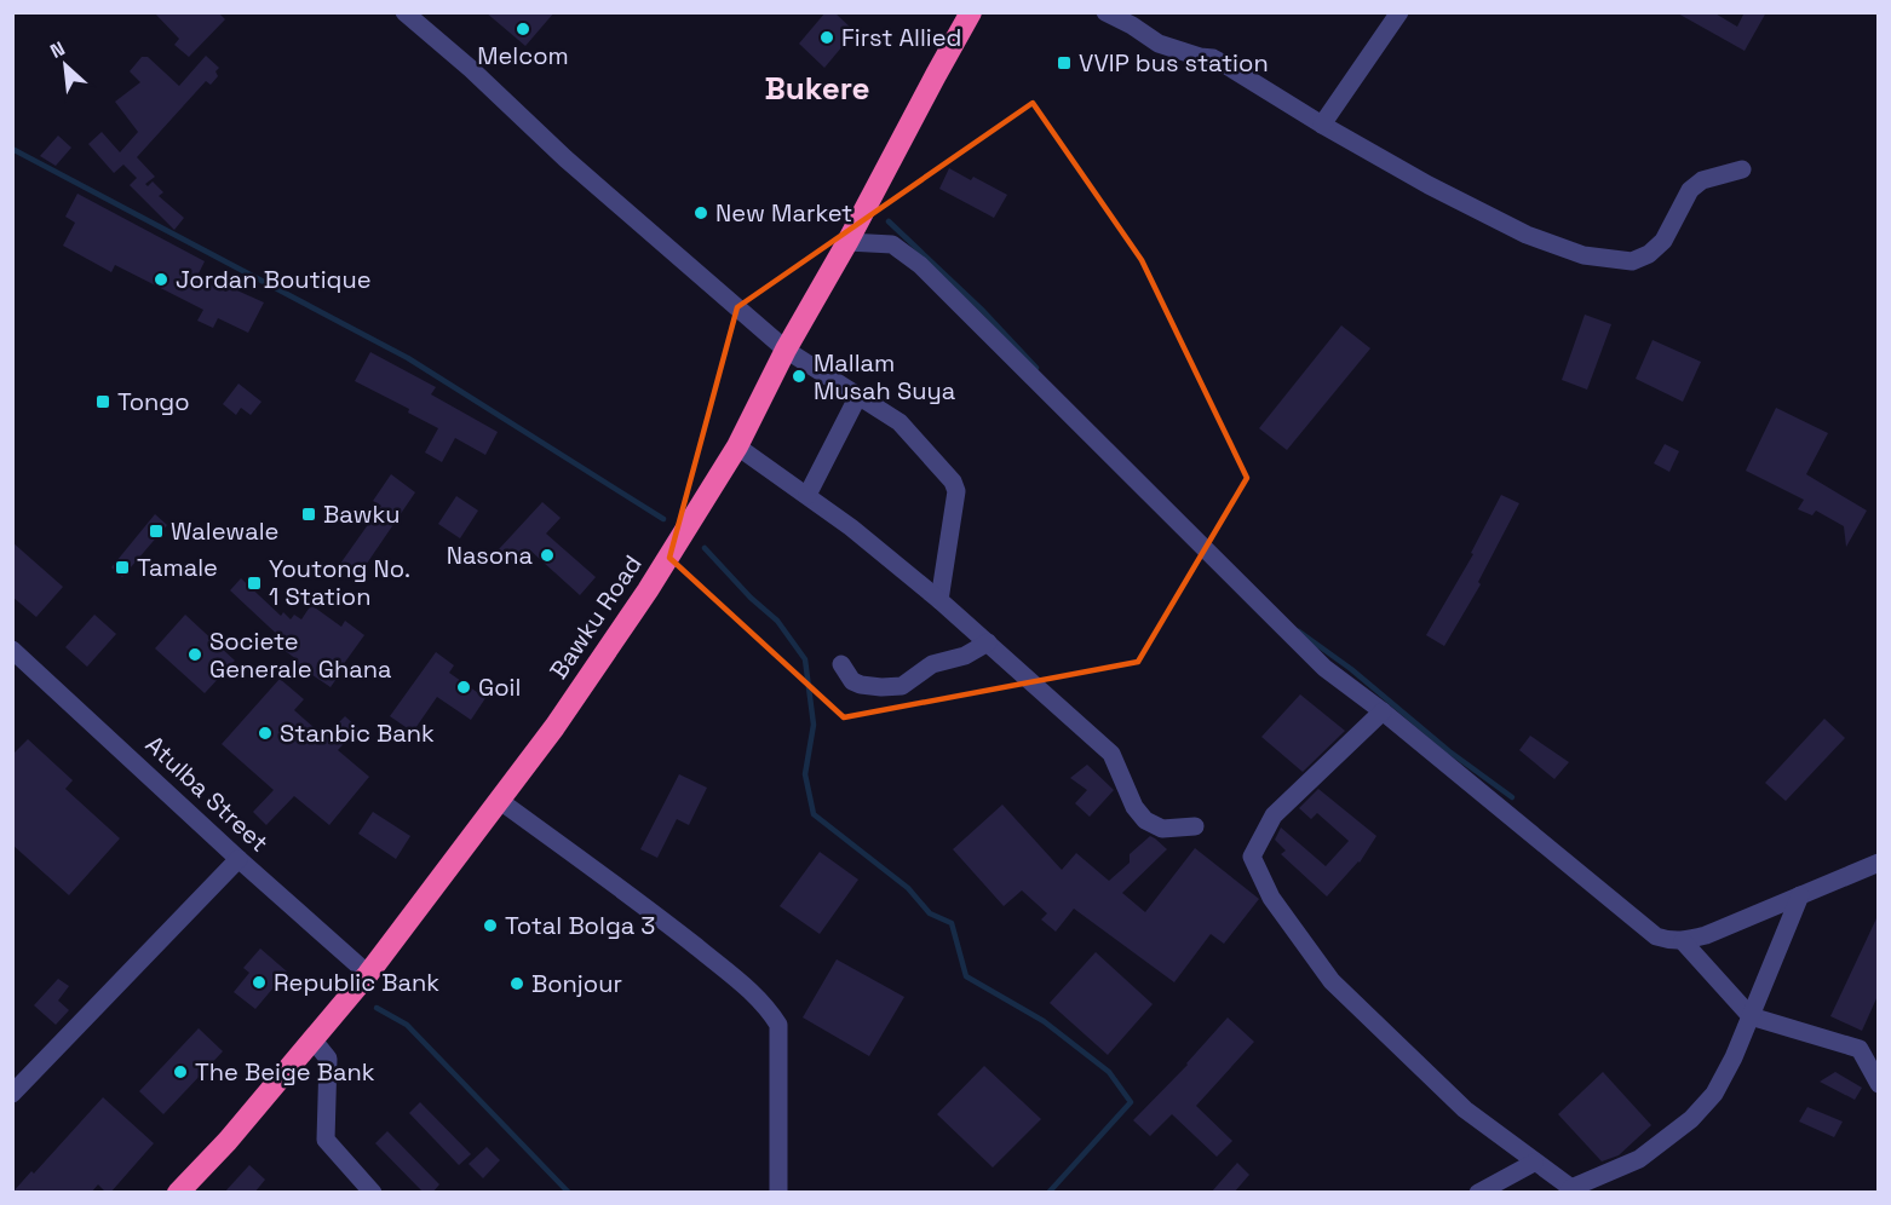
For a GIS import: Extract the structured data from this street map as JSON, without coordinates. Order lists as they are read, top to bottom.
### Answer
{
  "streets": {
    "highway": ["Bawku Road"],
    "street": ["Atulba Street"]
  },
  "crossings": [
    ["Bawku Road", "Atulba Street"]
  ],
  "districts": ["Bukere"],
  "places": {
    "other": [
      "Melcom",
      "First Allied",
      "New Market",
      "Jordan Boutique",
      "Mallam Musah Suya",
      "Nasona",
      "Societe Generale Ghana",
      "Goil",
      "Stanbic Bank",
      "Total Bolga 3",
      "Republic Bank",
      "Bonjour",
      "The Beige Bank"
    ],
    "transit": [
      "VVIP bus station",
      "Tongo",
      "Bawku",
      "Walewale",
      "Tamale",
      "Youtong No. 1 Station"
    ]
  },
  "north": "top left"
}
